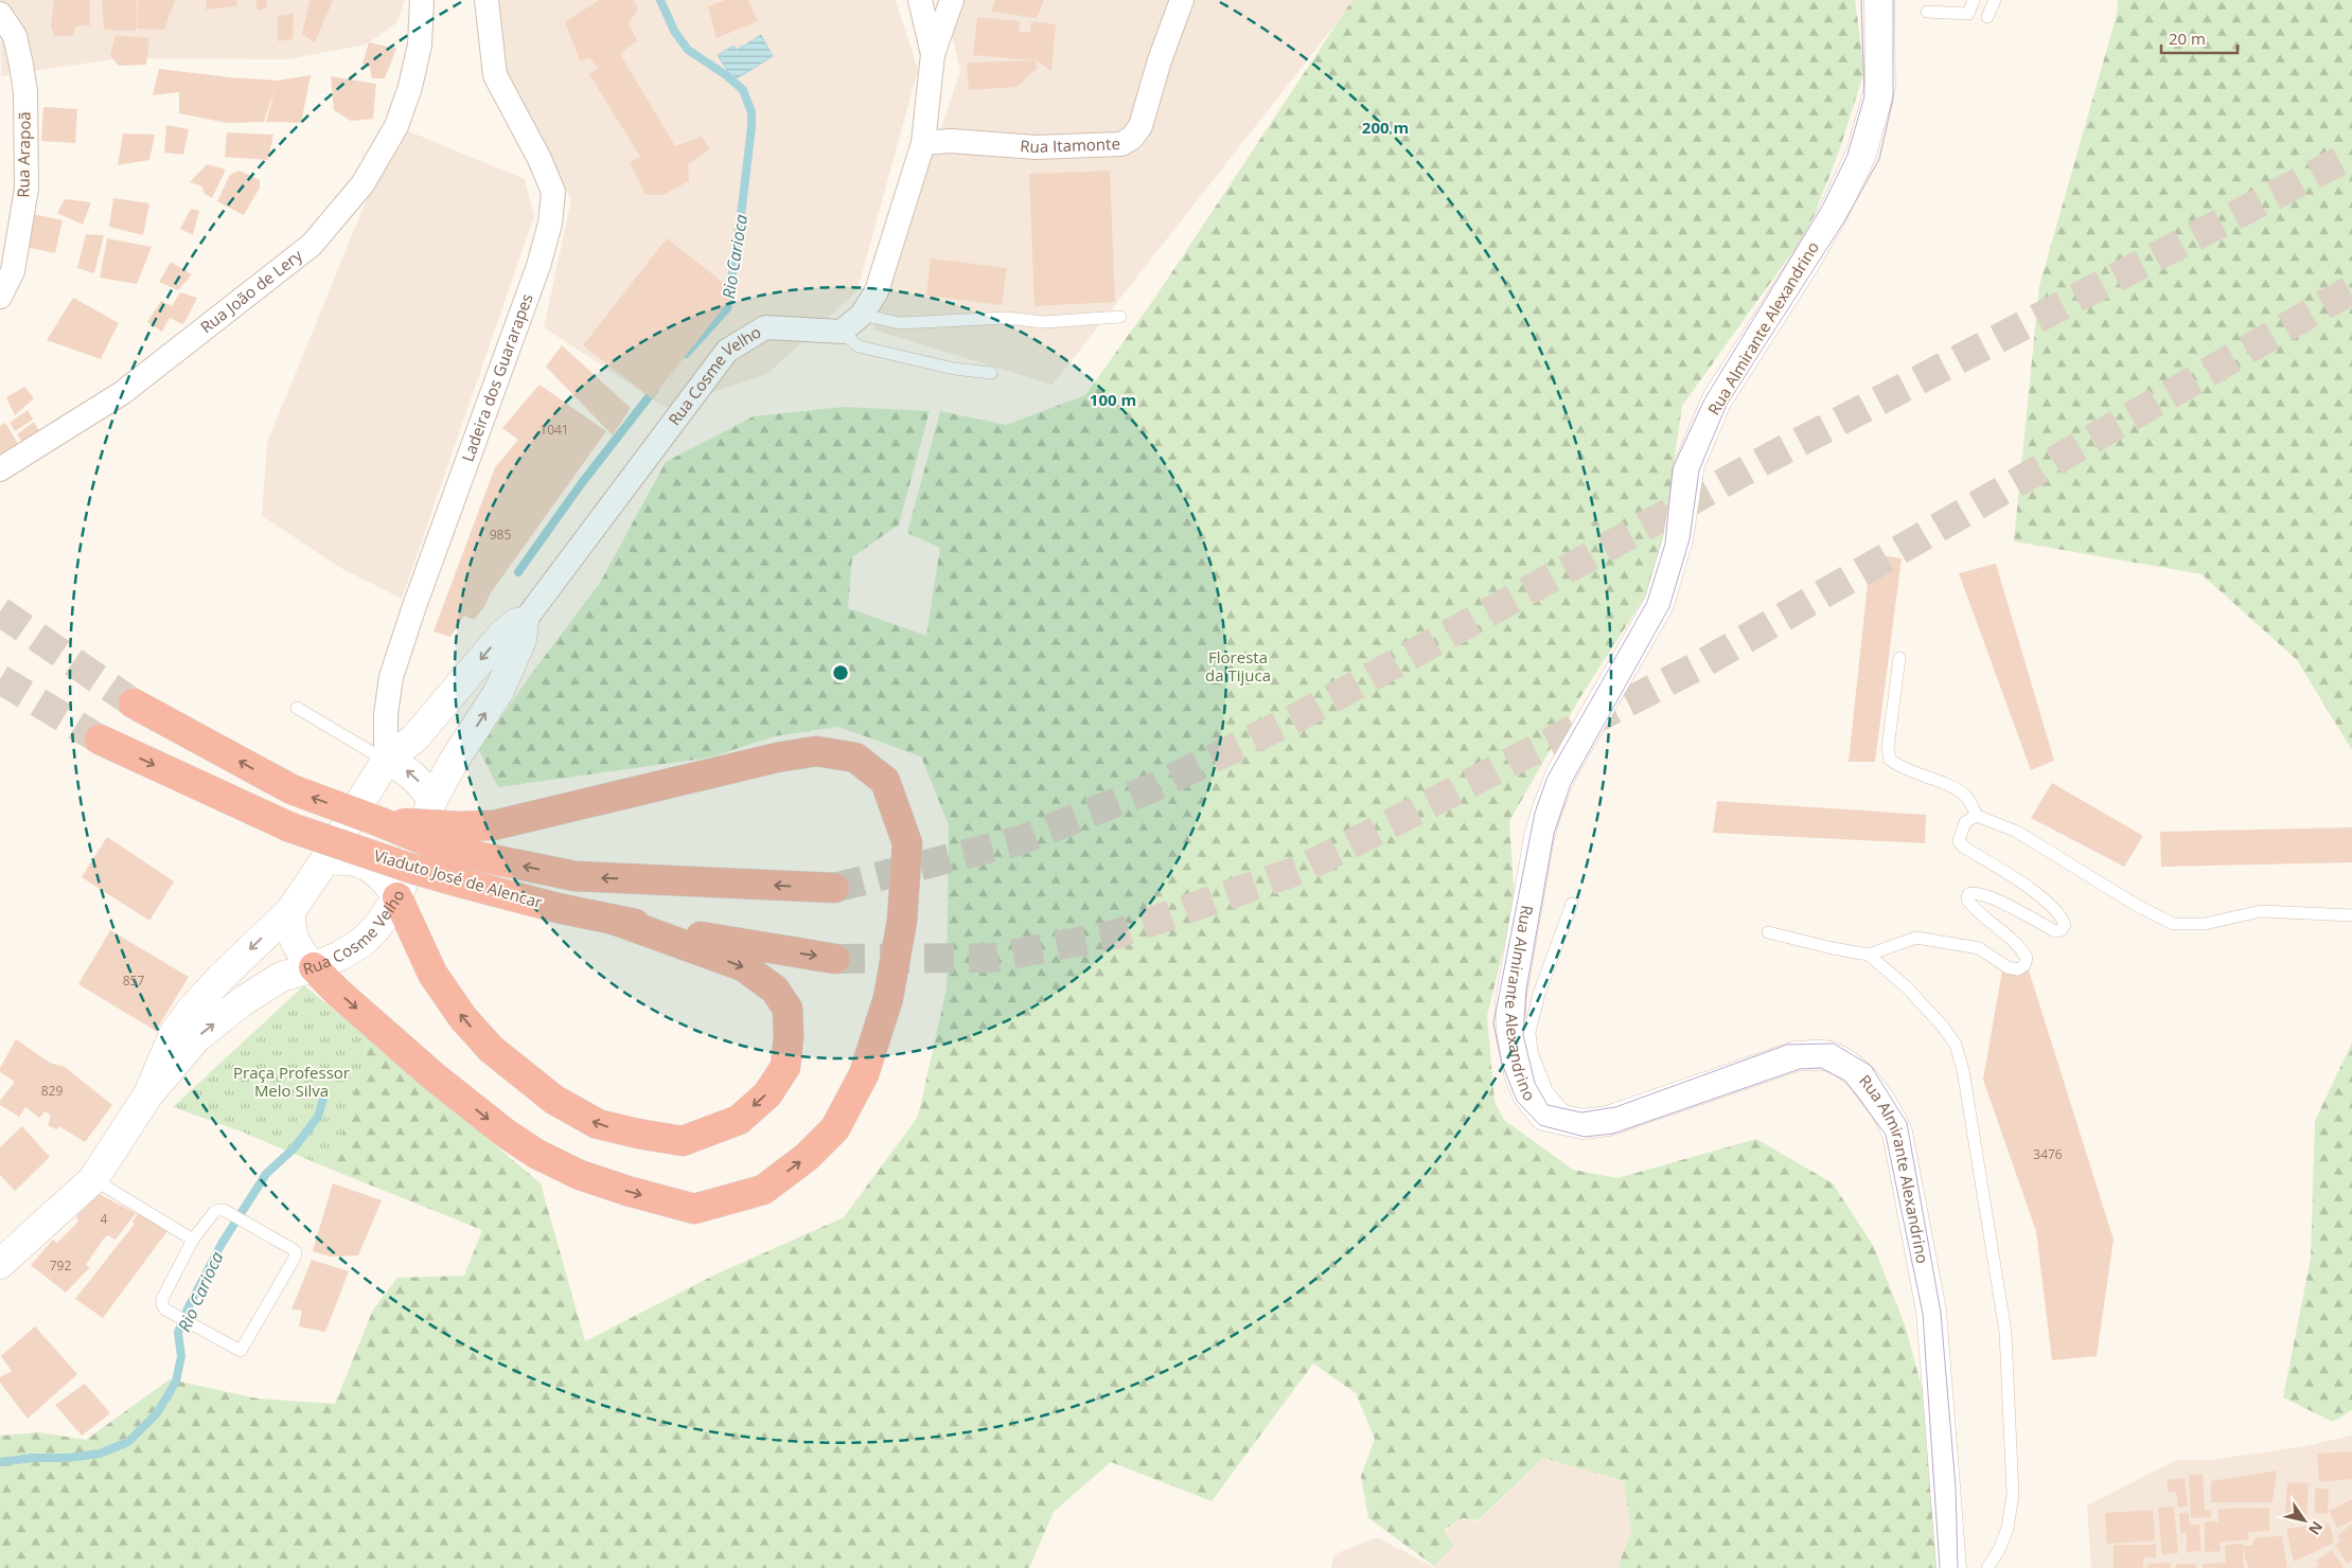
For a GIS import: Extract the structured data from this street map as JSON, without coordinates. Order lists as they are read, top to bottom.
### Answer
{
  "streets": {
    "highway": ["Viaduto José de Alencar"],
    "street": [
      "Rua Itamonte",
      "Rua Arapoã",
      "Rua João de Lery",
      "Rua Almirante Alexandrino",
      "Ladeira dos Guararapes",
      "Rua Cosme Velho"
    ]
  },
  "crossings": [
    ["Ladeira dos Guararapes", "Rua Cosme Velho"]
  ],
  "water": ["Rio Carioca"],
  "parks": ["Floresta da Tijuca", "Praça Professor Melo Silva"],
  "house_numbers": [
    "1041",
    "985",
    "857",
    "829",
    "3476",
    "4",
    "792"
  ],
  "scale_bar": "20 m",
  "north": "bottom right",
  "rings": ["200 m", "100 m"]
}
